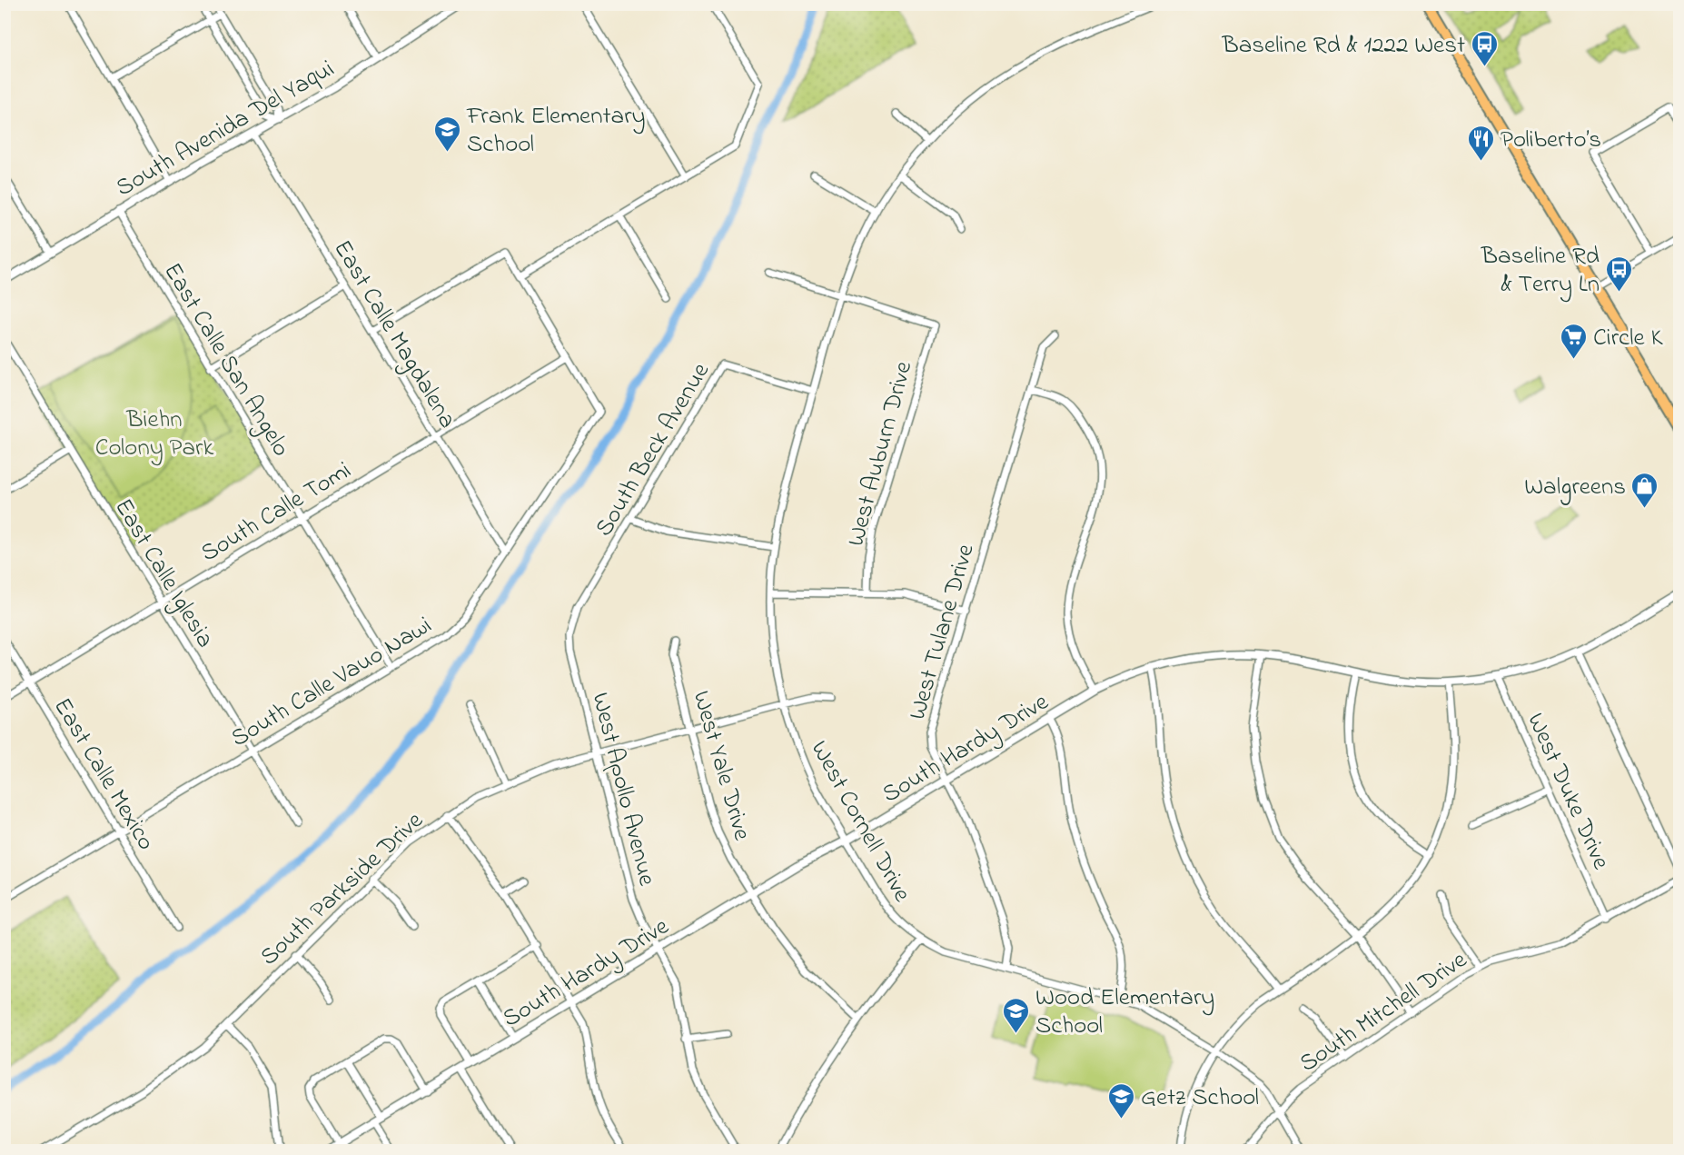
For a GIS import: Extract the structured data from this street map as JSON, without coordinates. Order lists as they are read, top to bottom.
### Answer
{
  "streets": {
    "street": [
      "South Avenida Del Yaqui",
      "East Calle Magdalena",
      "East Calle San Angelo",
      "South Beck Avenue",
      "West Auburn Drive",
      "South Calle Tomi",
      "East Calle Iglesia",
      "West Tulane Drive",
      "South Calle Vauo Nawi",
      "South Hardy Drive",
      "West Yale Drive",
      "East Calle Mexico",
      "West Apollo Avenue",
      "West Duke Drive",
      "West Cornell Drive",
      "South Parkside Drive",
      "South Mitchell Drive"
    ]
  },
  "crossings": [
    ["South Avenida Del Yaqui", "East Calle Magdalena"],
    ["South Avenida Del Yaqui", "East Calle San Angelo"],
    ["East Calle Magdalena", "South Calle Tomi"],
    ["East Calle Magdalena", "South Calle Vauo Nawi"],
    ["East Calle San Angelo", "South Calle Tomi"],
    ["East Calle San Angelo", "South Calle Vauo Nawi"],
    ["South Beck Avenue", "West Apollo Avenue"],
    ["South Beck Avenue", "West Cornell Drive"],
    ["West Auburn Drive", "West Cornell Drive"],
    ["South Calle Tomi", "East Calle Iglesia"],
    ["South Calle Tomi", "South Calle Vauo Nawi"],
    ["South Calle Tomi", "East Calle Mexico"],
    ["East Calle Iglesia", "South Calle Vauo Nawi"],
    ["West Tulane Drive", "South Hardy Drive"],
    ["West Tulane Drive", "West Cornell Drive"],
    ["South Calle Vauo Nawi", "East Calle Mexico"],
    ["South Hardy Drive", "West Yale Drive"],
    ["South Hardy Drive", "West Apollo Avenue"],
    ["South Hardy Drive", "West Duke Drive"],
    ["South Hardy Drive", "West Cornell Drive"],
    ["West Yale Drive", "South Parkside Drive"],
    ["West Apollo Avenue", "South Parkside Drive"],
    ["West Duke Drive", "South Mitchell Drive"],
    ["West Cornell Drive", "South Parkside Drive"],
    ["West Cornell Drive", "South Mitchell Drive"]
  ],
  "parks": ["Biehn Colony Park"],
  "places": {
    "bus stop": ["Baseline Rd & 1222 West", "Baseline Rd & Terry Ln"],
    "school or university": ["Frank Elementary School", "Wood Elementary School", "Getz School"],
    "restaurant": ["Poliberto’s"],
    "supermarket": ["Circle K"],
    "shop": ["Walgreens"]
  }
}
